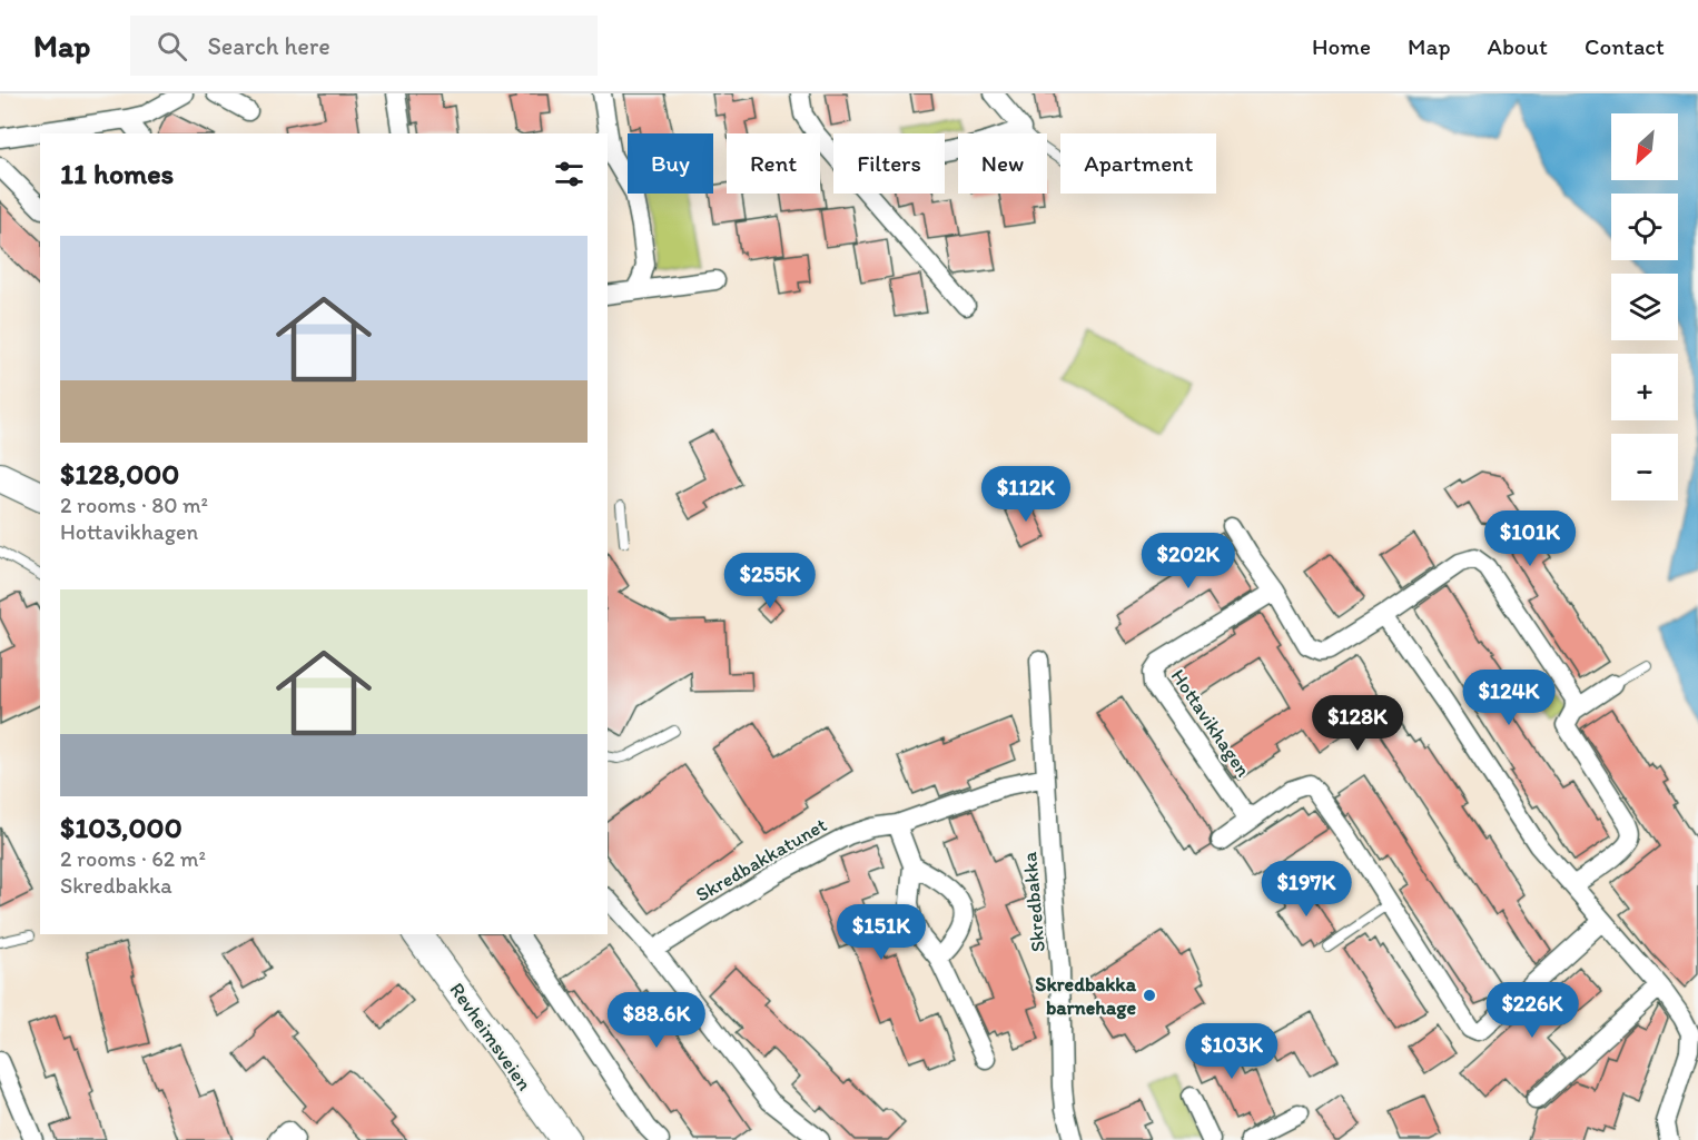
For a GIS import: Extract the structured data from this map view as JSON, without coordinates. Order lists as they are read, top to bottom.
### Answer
{
  "streets": {
    "main road": ["Revheimsveien"],
    "street": ["Hottavikhagen", "Skredbakkatunet", "Skredbakka"]
  },
  "crossings": [
    ["Skredbakkatunet", "Skredbakka"]
  ],
  "places": ["Skredbakka barnehage"],
  "north": "bottom left",
  "page": {
    "header": "Map",
    "search": "Search here",
    "nav": [
      "Home",
      "Map",
      "About",
      "Contact"
    ],
    "map_buttons": ["+", "−"],
    "chip": [
      "Buy",
      "Rent",
      "Filters",
      "New",
      "Apartment"
    ],
    "heading": "11 homes",
    "list": [
      {
        "name": "$128,000",
        "note": "2 rooms · 80 m² · Hottavikhagen"
      },
      {
        "name": "$103,000",
        "note": "2 rooms · 62 m² · Skredbakka"
      }
    ],
    "price": [
      "$112K",
      "$101K",
      "$202K",
      "$255K",
      "$124K",
      "$128K",
      "$197K",
      "$151K",
      "$226K",
      "$88.6K",
      "$103K"
    ]
  }
}
